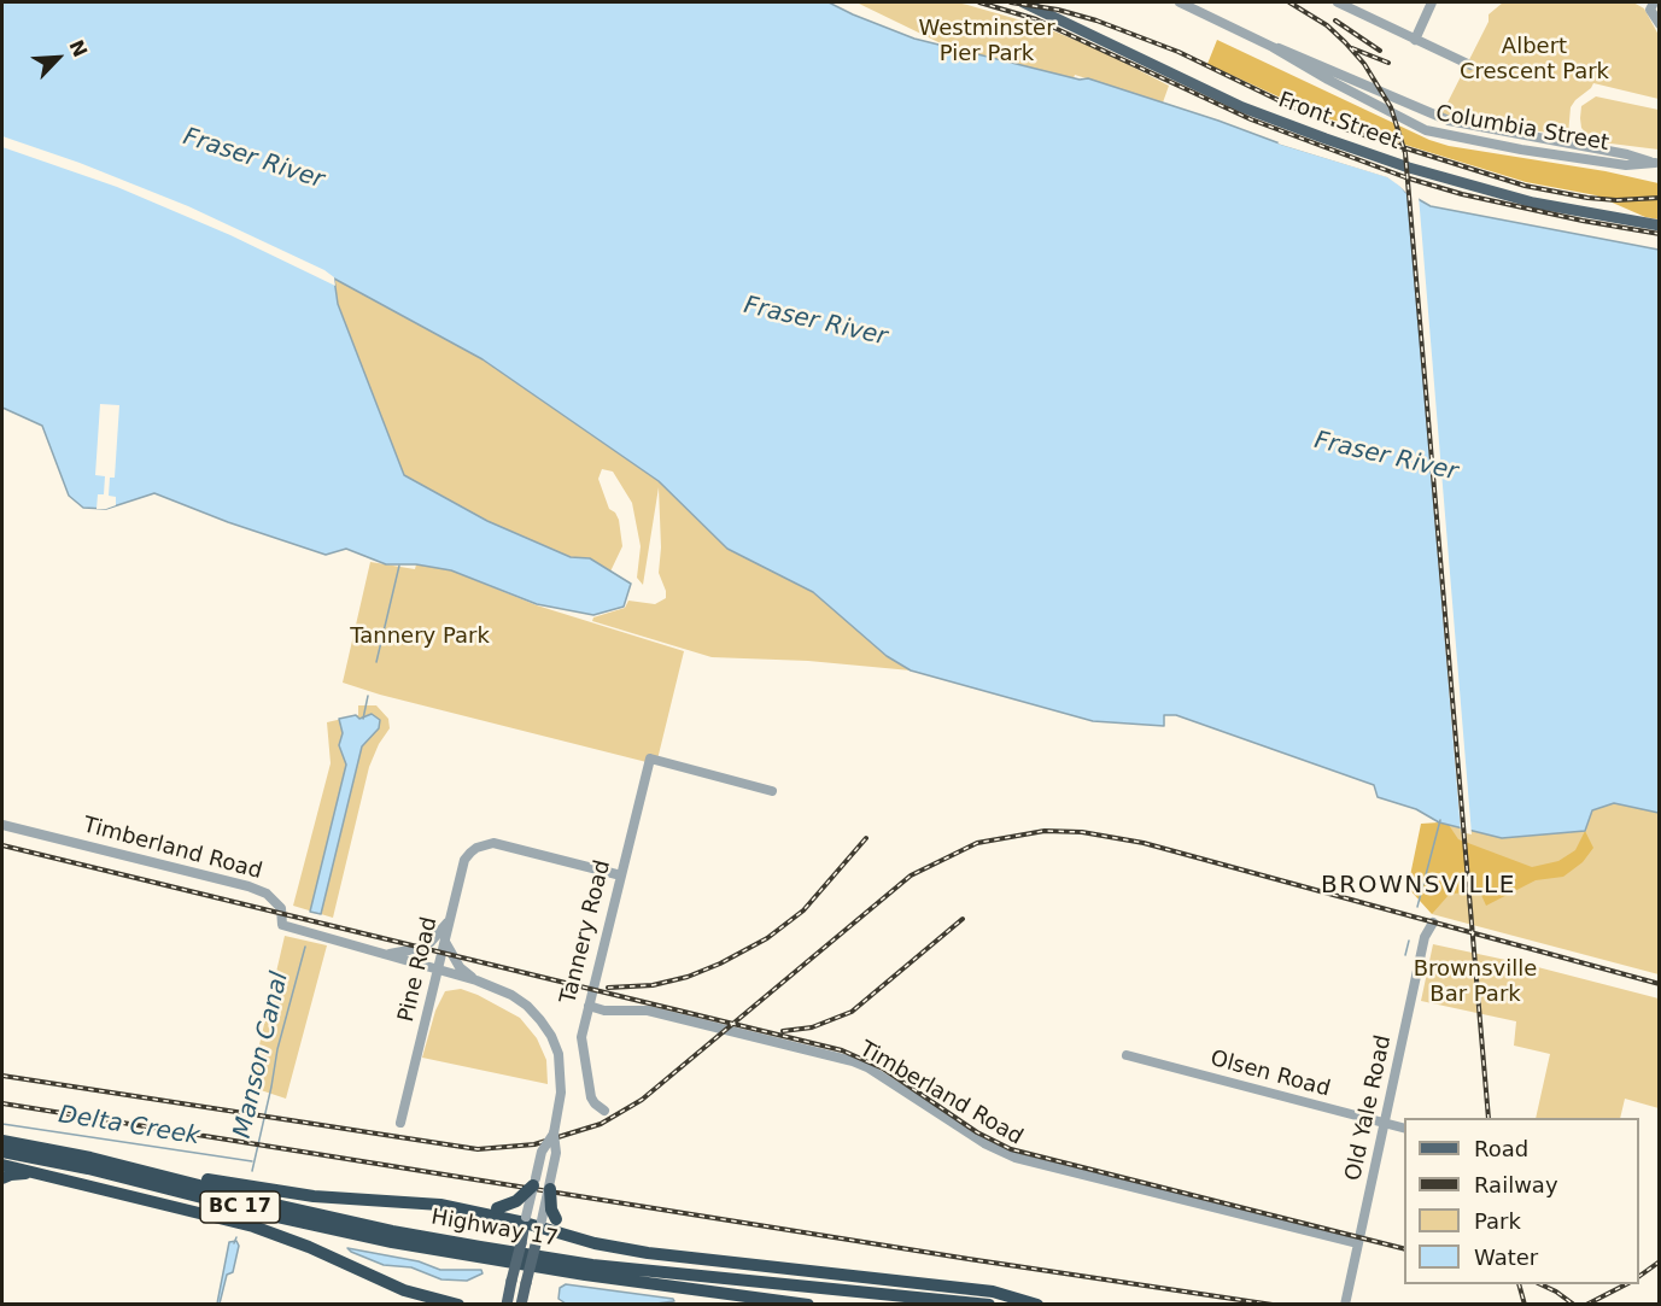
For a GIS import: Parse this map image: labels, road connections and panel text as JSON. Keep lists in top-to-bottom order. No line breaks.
{"streets":{"highway":["BC 17","Highway 17"],"main road":["Front Street","Tannery Road"],"street":["Columbia Street","Timberland Road","Pine Road","Olsen Road","Old Yale Road"]},"crossings":[["Timberland Road","Tannery Road"],["Timberland Road","Pine Road"],["Timberland Road","Old Yale Road"],["Tannery Road","Pine Road"],["Olsen Road","Old Yale Road"]],"districts":["BROWNSVILLE"],"water":["Fraser River","Manson Canal","Delta Creek"],"parks":["Westminster Pier Park","Albert Crescent Park","Tannery Park","Brownsville Bar Park"],"legend":["Road","Railway","Park","Water"],"north":"top right"}
